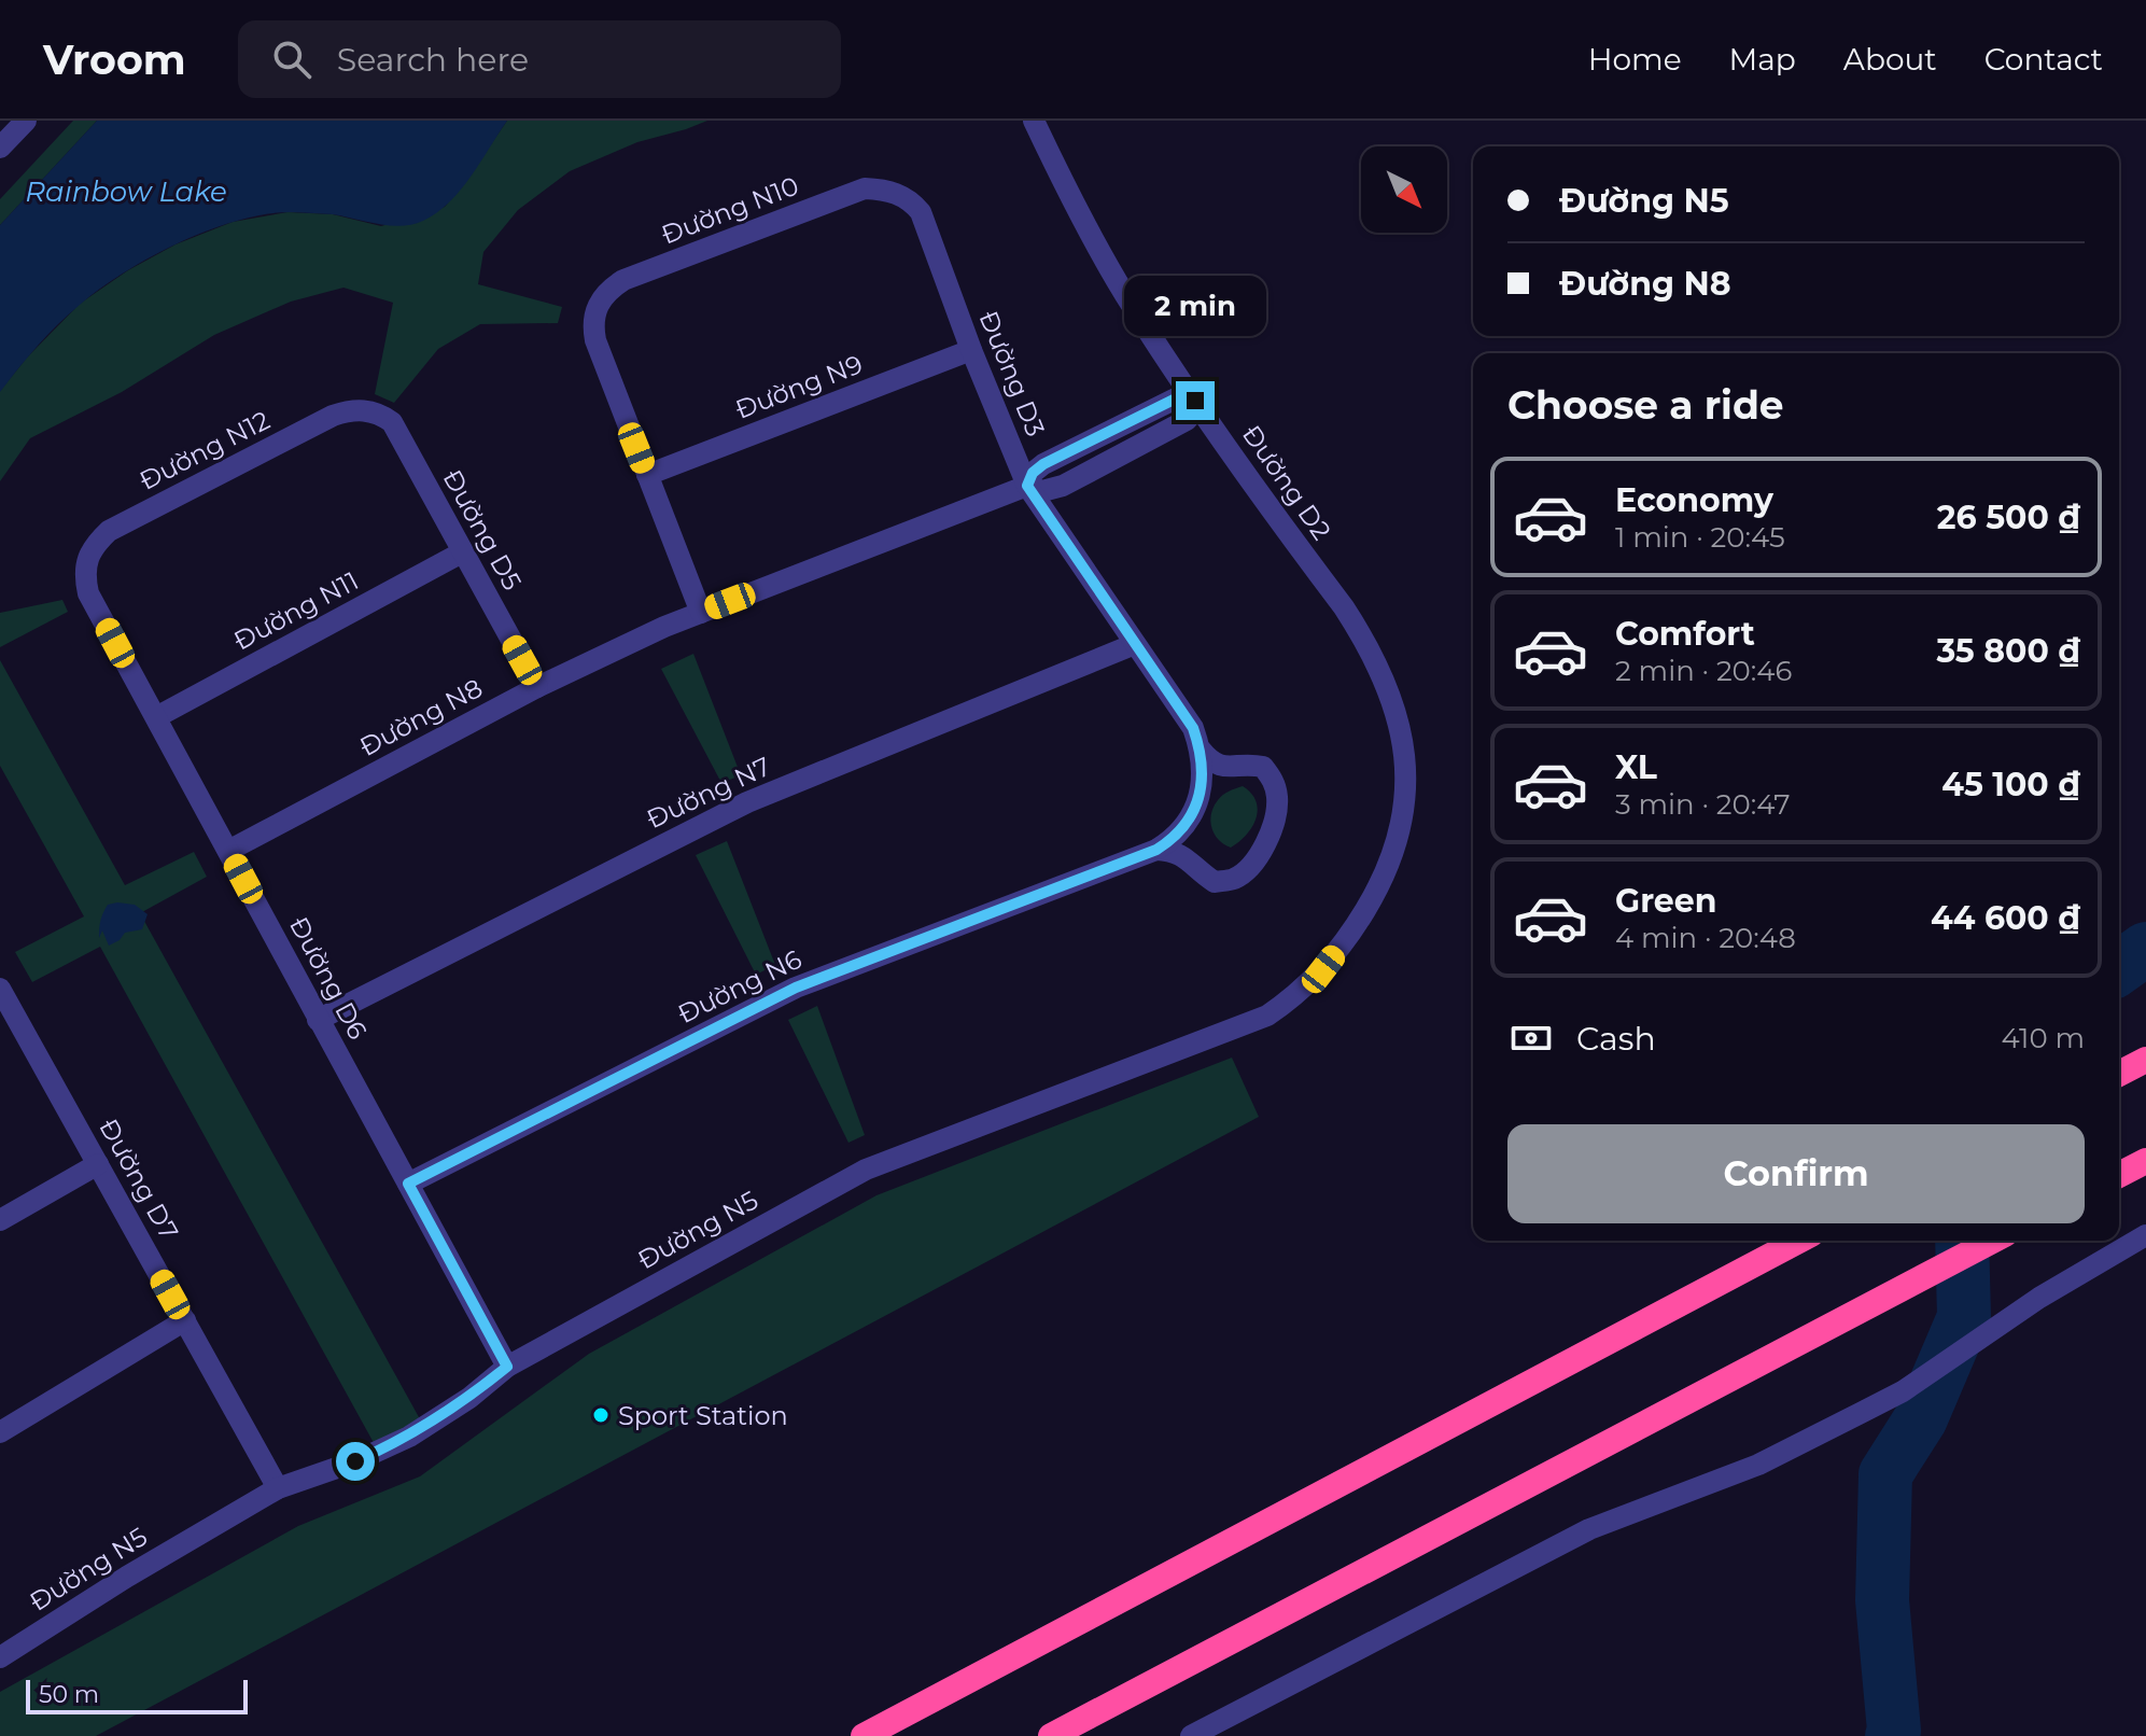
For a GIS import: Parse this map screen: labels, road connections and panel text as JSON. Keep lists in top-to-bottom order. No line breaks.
{"streets":{"street":["Đường N10","Đường D3","Đường N9","Đường N12","Đường D2","Đường D5","Đường N11","Đường N8","Đường N7","Đường D6","Đường N6","Đường D7","Đường N5"]},"crossings":[["Đường N10","Đường D3"],["Đường N10","Đường N9"],["Đường D3","Đường N9"],["Đường D3","Đường N8"],["Đường D3","Đường N7"],["Đường D3","Đường N6"],["Đường N12","Đường D5"],["Đường N12","Đường D6"],["Đường D2","Đường N8"],["Đường D2","Đường N5"],["Đường D5","Đường N11"],["Đường D5","Đường N8"],["Đường N11","Đường D6"],["Đường N8","Đường D6"],["Đường N7","Đường D6"],["Đường D6","Đường N6"],["Đường D6","Đường N5"],["Đường D7","Đường N5"]],"water":["Rainbow Lake"],"places":["Sport Station"],"scale_bar":"50 m","north":"bottom right","page":{"header":"Vroom","search":"Search here","nav":["Home","Map","About","Contact"],"banner":["Đường N5","Đường N8"],"bubble":"2 min","heading":"Choose a ride","list":[{"name":"Economy","note":"1 min · 20:45","value":"26 500 ₫"},{"name":"Comfort","note":"2 min · 20:46","value":"35 800 ₫"},{"name":"XL","note":"3 min · 20:47","value":"45 100 ₫"},{"name":"Green","note":"4 min · 20:48","value":"44 600 ₫"}],"pay":["Cash","410 m"],"buttons":"Confirm","scale":"50 m"}}
